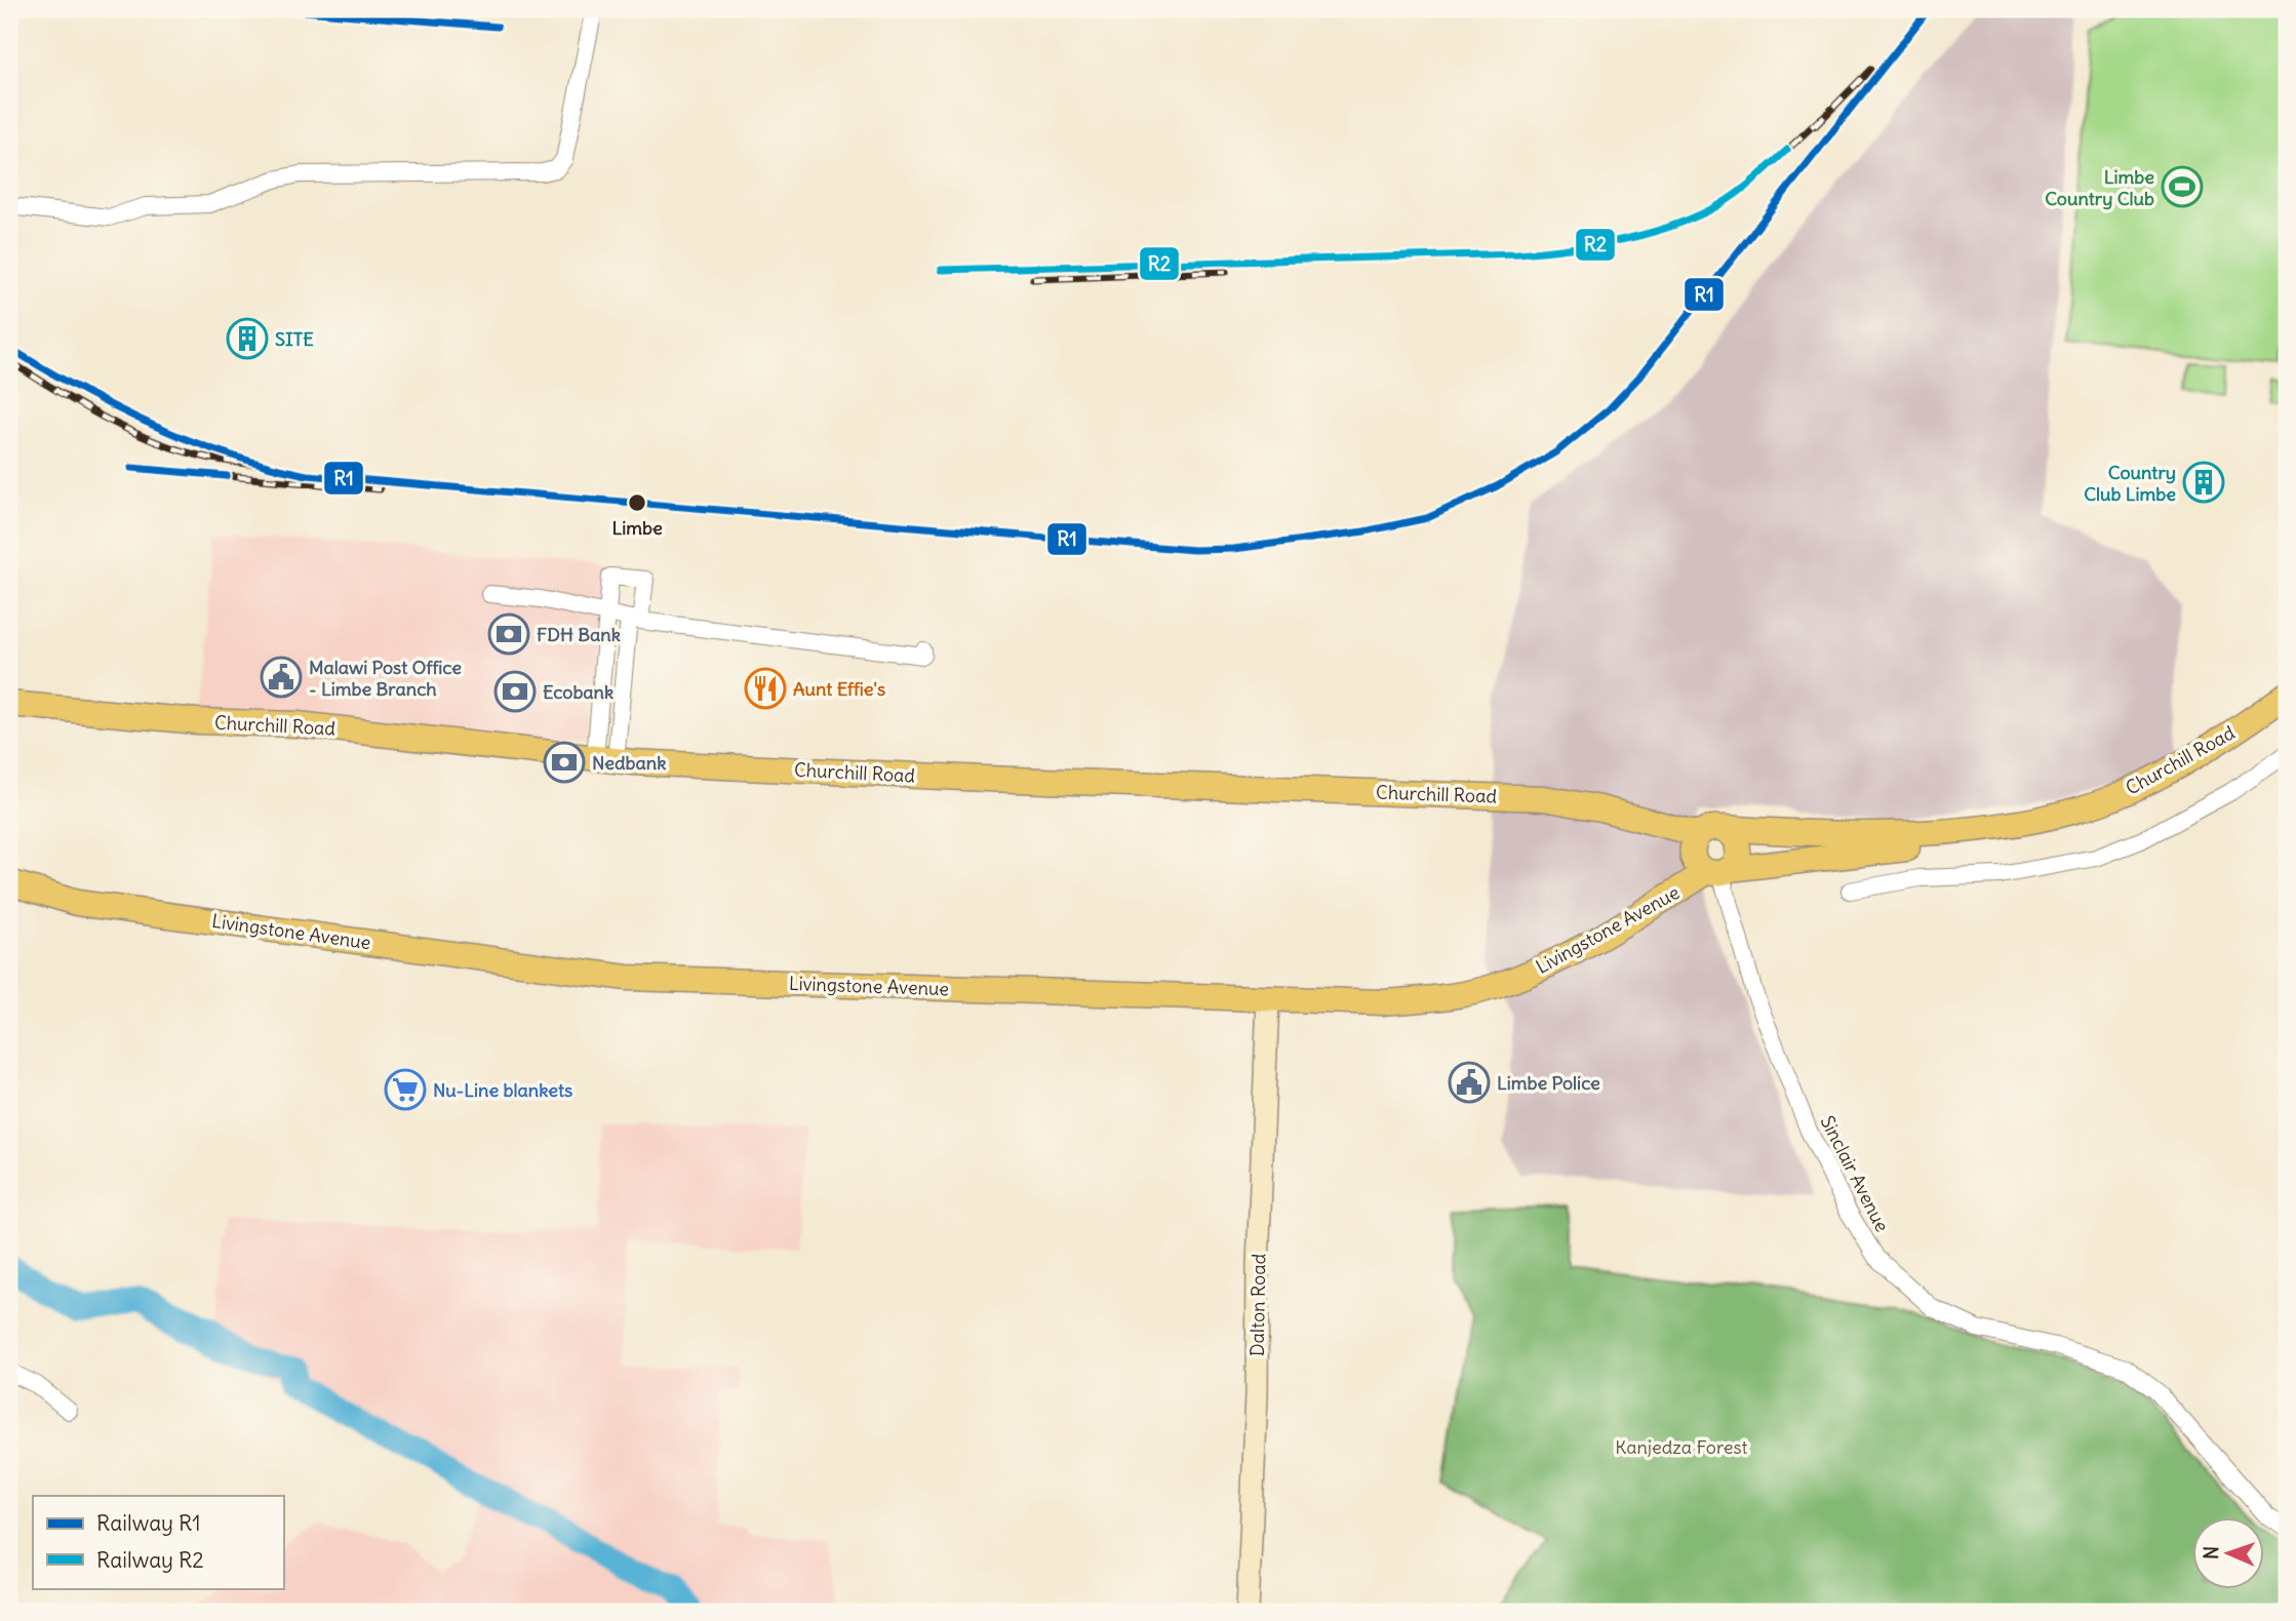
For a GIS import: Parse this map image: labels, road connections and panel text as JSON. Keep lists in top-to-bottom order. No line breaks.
{"streets":{"highway":["Churchill Road","Livingstone Avenue"],"main road":["Dalton Road"],"street":["Sinclair Avenue"]},"crossings":[["Churchill Road","Livingstone Avenue"],["Churchill Road","Sinclair Avenue"],["Livingstone Avenue","Sinclair Avenue"],["Livingstone Avenue","Dalton Road"]],"parks":["Kanjedza Forest"],"places":{"sports":["Limbe Country Club"],"building":["SITE","Country Club Limbe"],"other":["Limbe"],"bank":["FDH Bank","Ecobank","Nedbank"],"public building":["Malawi Post Office - Limbe Branch","Limbe Police"],"restaurant":["Aunt Effie's"],"supermarket":["Nu-Line blankets"]},"lines":["rail line R1","rail line R2"],"legend":["Railway R1","Railway R2"],"north":"left"}
